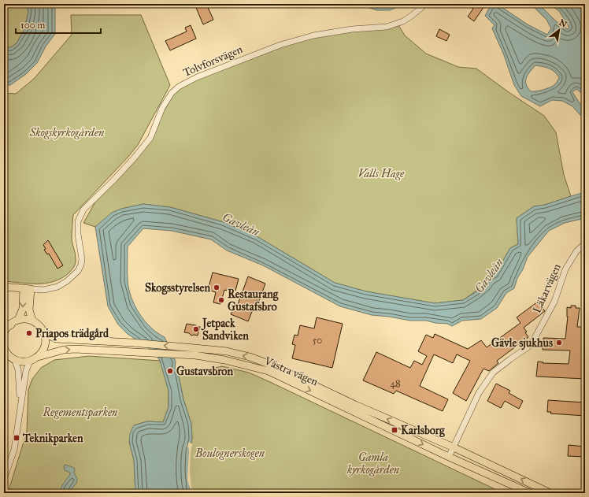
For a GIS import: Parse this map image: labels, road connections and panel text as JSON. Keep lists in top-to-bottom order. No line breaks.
{"streets":{"main road":["Västra vägen"],"street":["Tolvforsvägen","Läkarvägen"]},"crossings":[["Läkarvägen","Västra vägen"]],"water":["Gavleån"],"parks":["Skogskyrkogården","Valls Hage","Regementsparken","Boulognerskogen","Gamla kyrkogården"],"places":{"other":["Skogsstyrelsen","Restaurang Gustafsbro","Jetpack Sandviken","Priapos trädgård","Gävle sjukhus","Gustavsbron"],"transit":["Karlsborg","Teknikparken"]},"house_numbers":["50","48"],"scale_bar":"100 m","north":"top right"}
